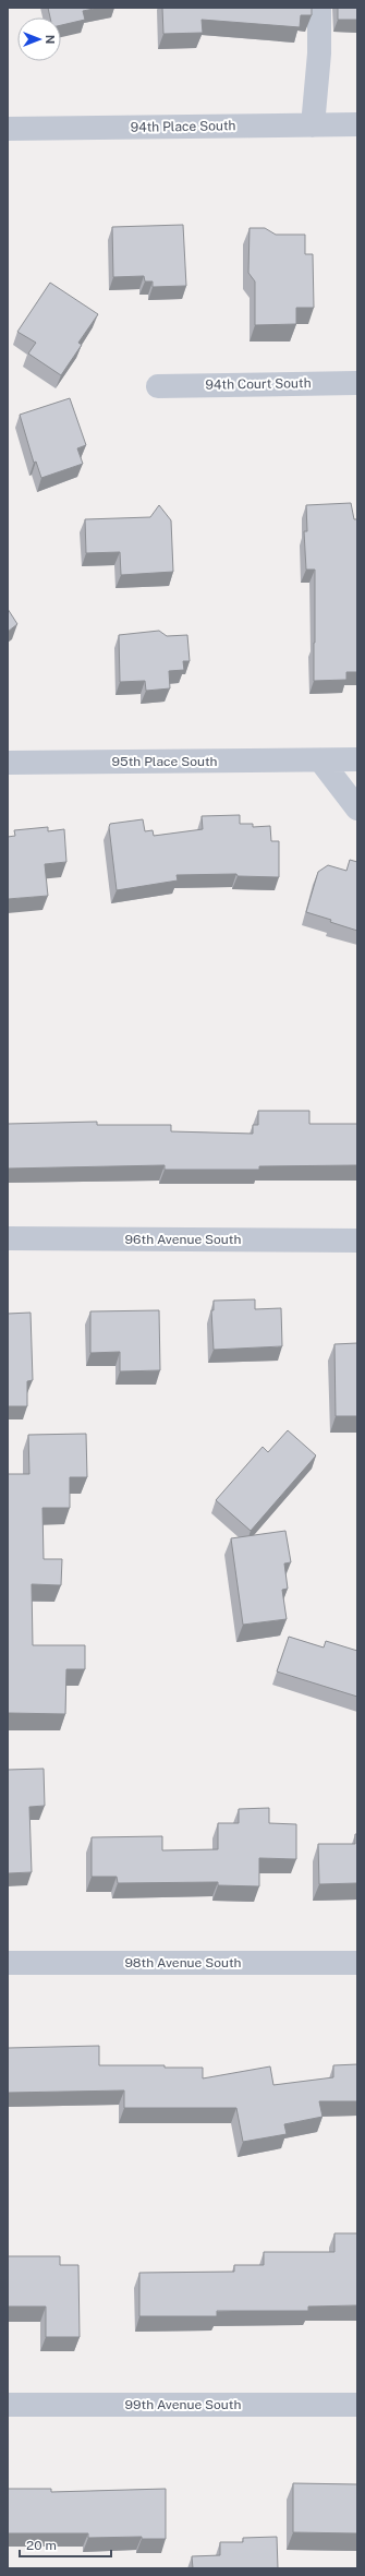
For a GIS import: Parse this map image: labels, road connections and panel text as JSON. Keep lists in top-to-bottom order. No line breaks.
{"streets":{"street":["94th Place South","94th Court South","95th Place South","96th Avenue South","98th Avenue South","99th Avenue South"]},"scale_bar":"20 m","north":"right"}
